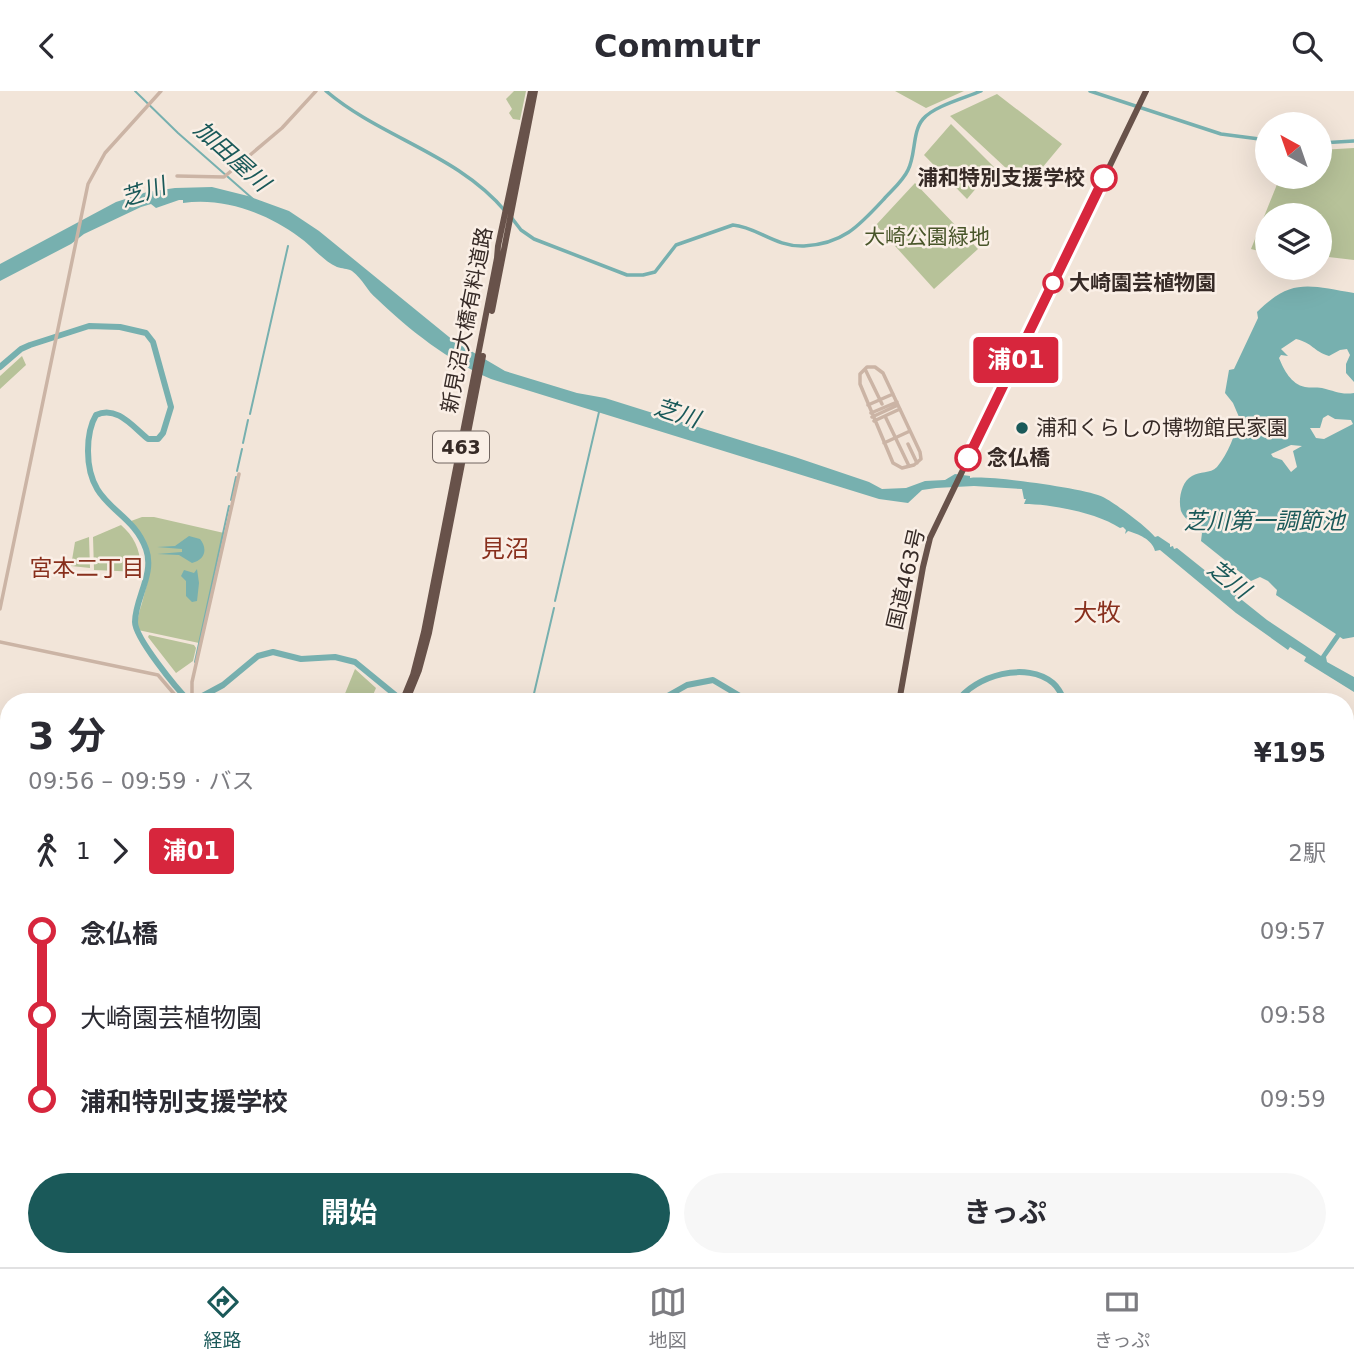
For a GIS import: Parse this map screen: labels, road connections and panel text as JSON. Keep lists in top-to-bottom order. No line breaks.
{"streets":{"highway":["新見沼大橋有料道路","463","国道463号"]},"districts":["見沼","宮本二丁目","大牧"],"water":["加田屋川","芝川","芝川第一調節池"],"parks":["大崎公園緑地"],"places":["浦和特別支援学校","大崎園芸植物園","浦和くらしの博物館民家園","念仏橋"],"lines":["bus line 浦01"],"north":"top left","page":{"header":"Commutr","on_map":"浦01","heading":["3 分","09:56 – 09:59 · バス","¥195"],"legs":["1","浦01","2駅"],"list":[{"name":"念仏橋","value":"09:57"},{"name":"大崎園芸植物園","value":"09:58"},{"name":"浦和特別支援学校","value":"09:59"}],"buttons":["開始","きっぷ"],"tabs":["経路","地図","きっぷ"]}}
